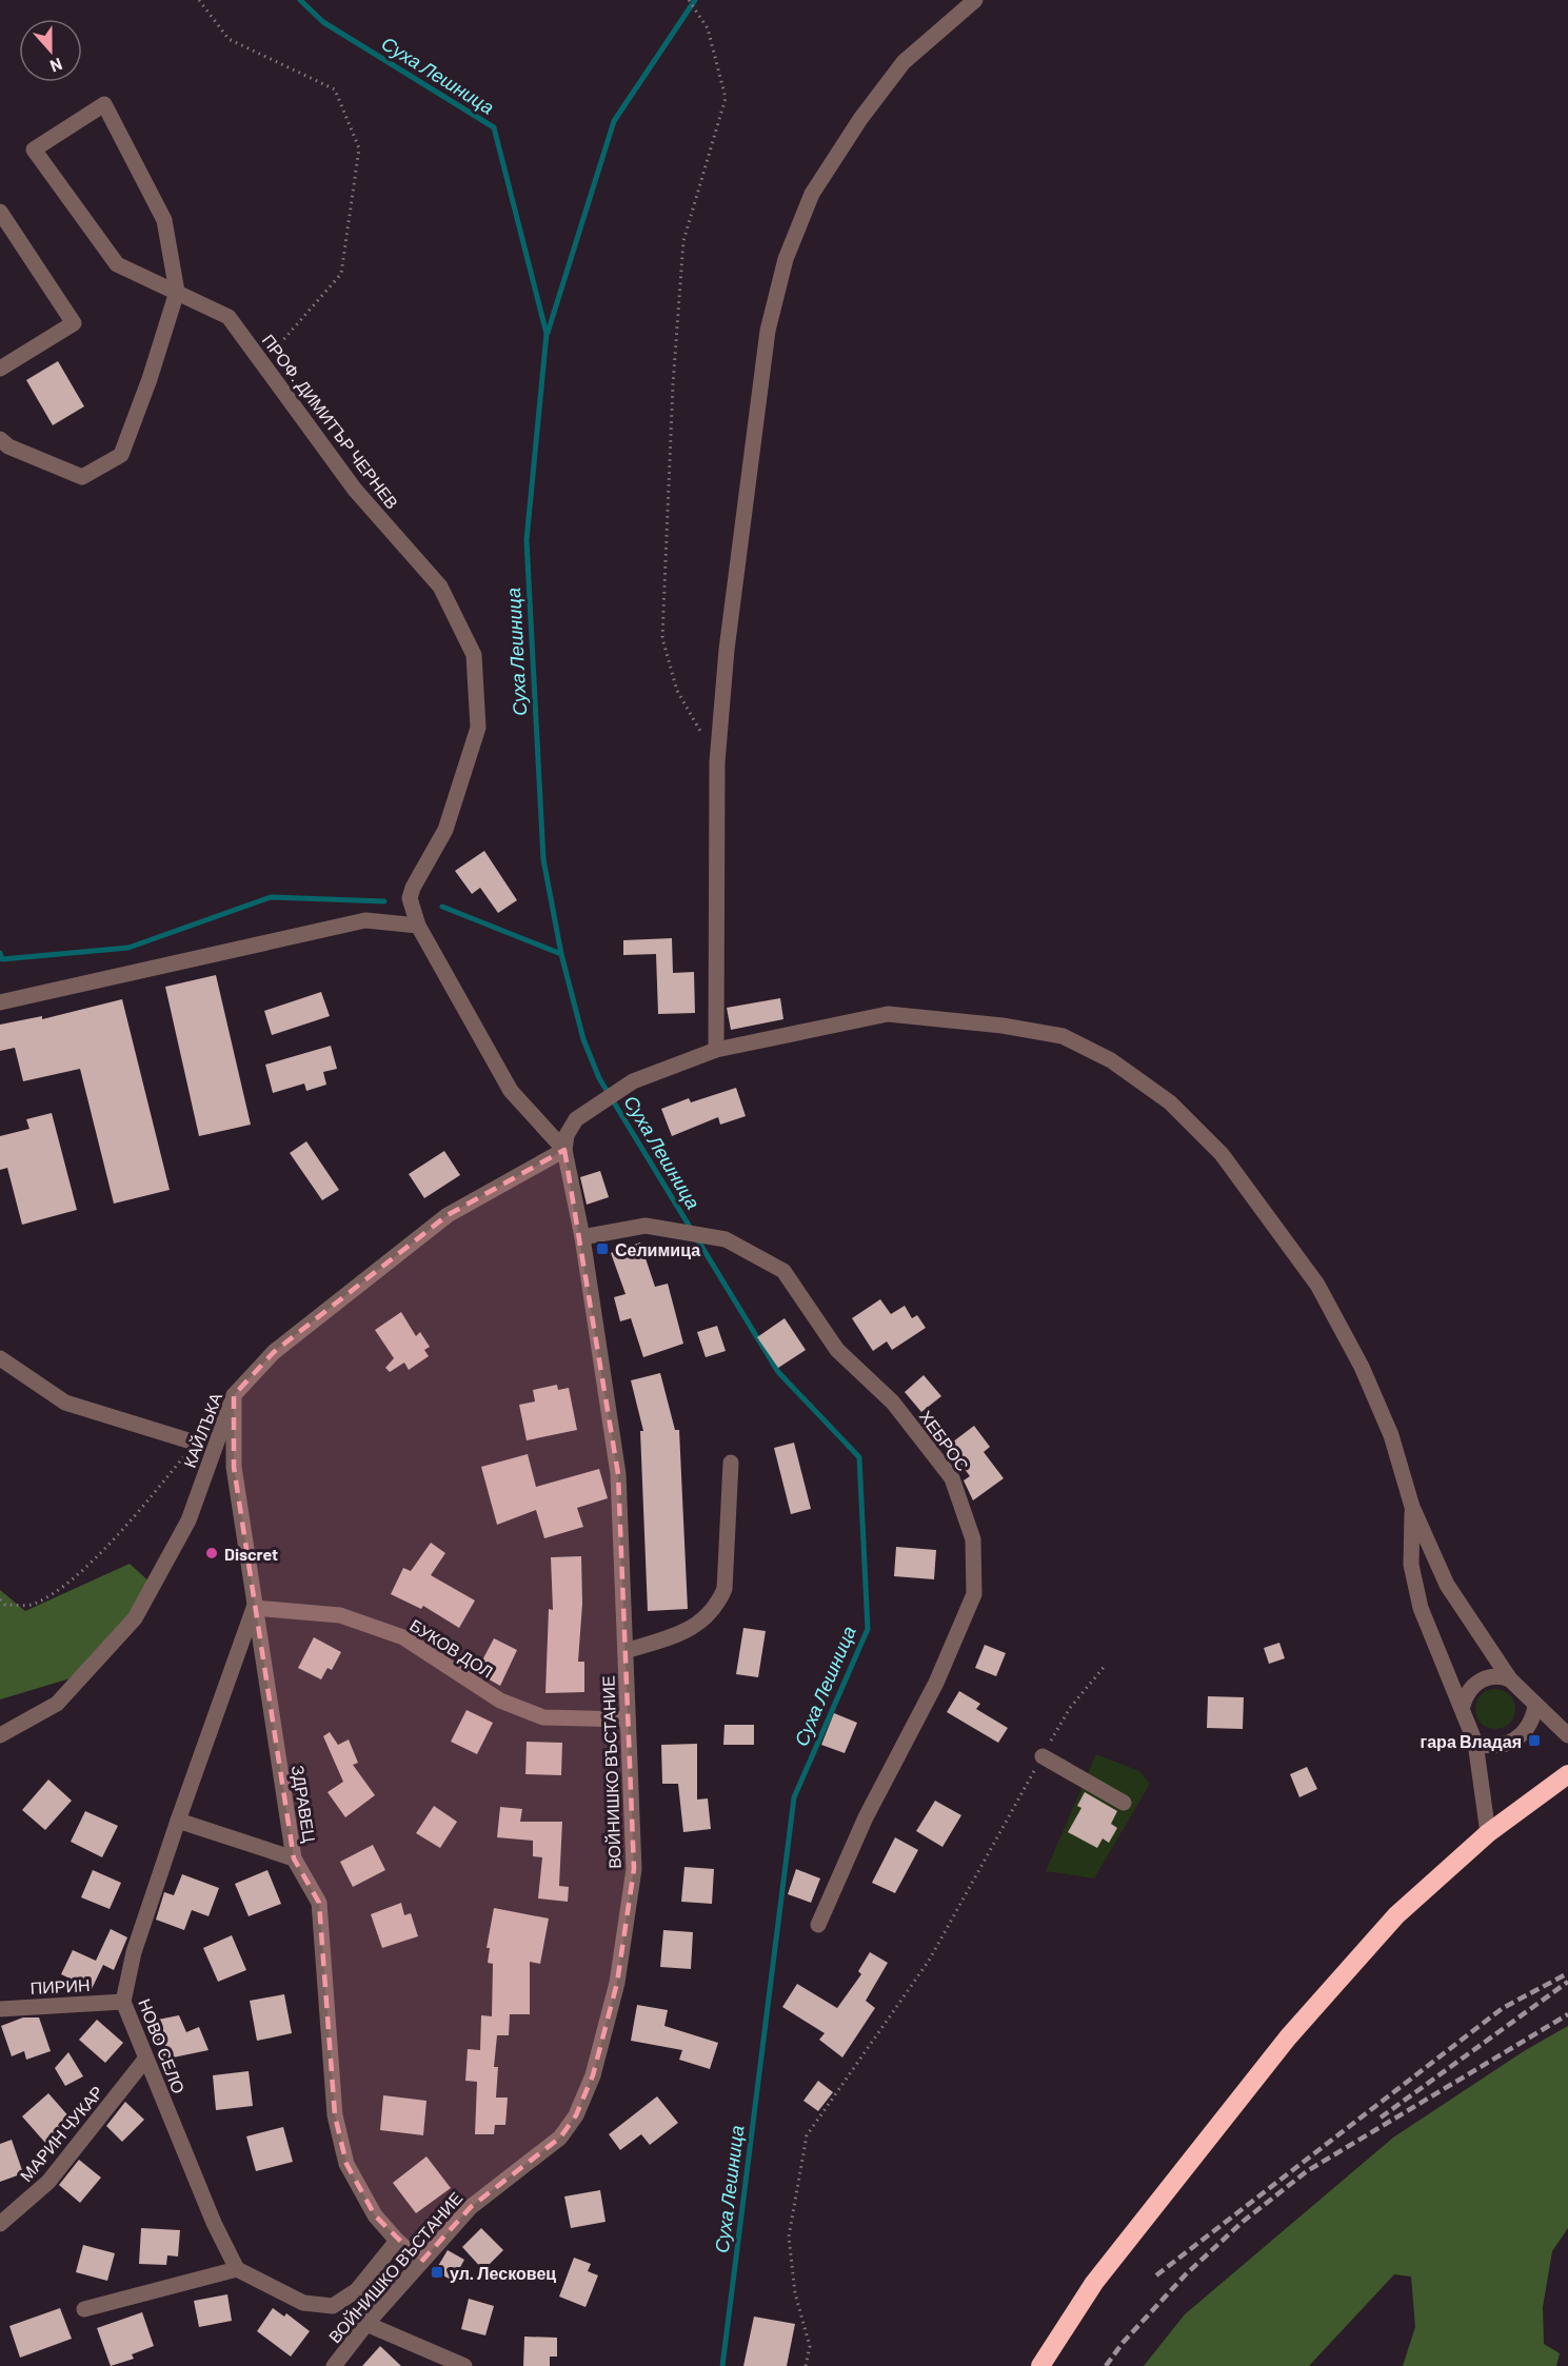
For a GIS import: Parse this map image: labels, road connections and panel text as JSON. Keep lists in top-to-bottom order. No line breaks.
{"streets":{"street":["ПРОФ. ДИМИТЪР ЧЕРНЕВ","КАЙЛЪКА","ХЕБРОС","БУКОВ ДОЛ","ВОЙНИШКО ВЪСТАНИЕ","ЗДРАВЕЦ","ПИРИН","НОВО СЕЛО","МАРИН ЧУКАР"]},"crossings":[["КАЙЛЪКА","ВОЙНИШКО ВЪСТАНИЕ"],["КАЙЛЪКА","ЗДРАВЕЦ"],["ХЕБРОС","ВОЙНИШКО ВЪСТАНИЕ"],["БУКОВ ДОЛ","ВОЙНИШКО ВЪСТАНИЕ"],["БУКОВ ДОЛ","ЗДРАВЕЦ"],["БУКОВ ДОЛ","НОВО СЕЛО"],["ВОЙНИШКО ВЪСТАНИЕ","ЗДРАВЕЦ"],["ЗДРАВЕЦ","НОВО СЕЛО"],["ПИРИН","НОВО СЕЛО"],["НОВО СЕЛО","МАРИН ЧУКАР"]],"water":["Суха Лешница"],"places":{"transit":["Селимица","гара Владая","ул. Лесковец"],"other":["Discret"]},"north":"bottom"}
